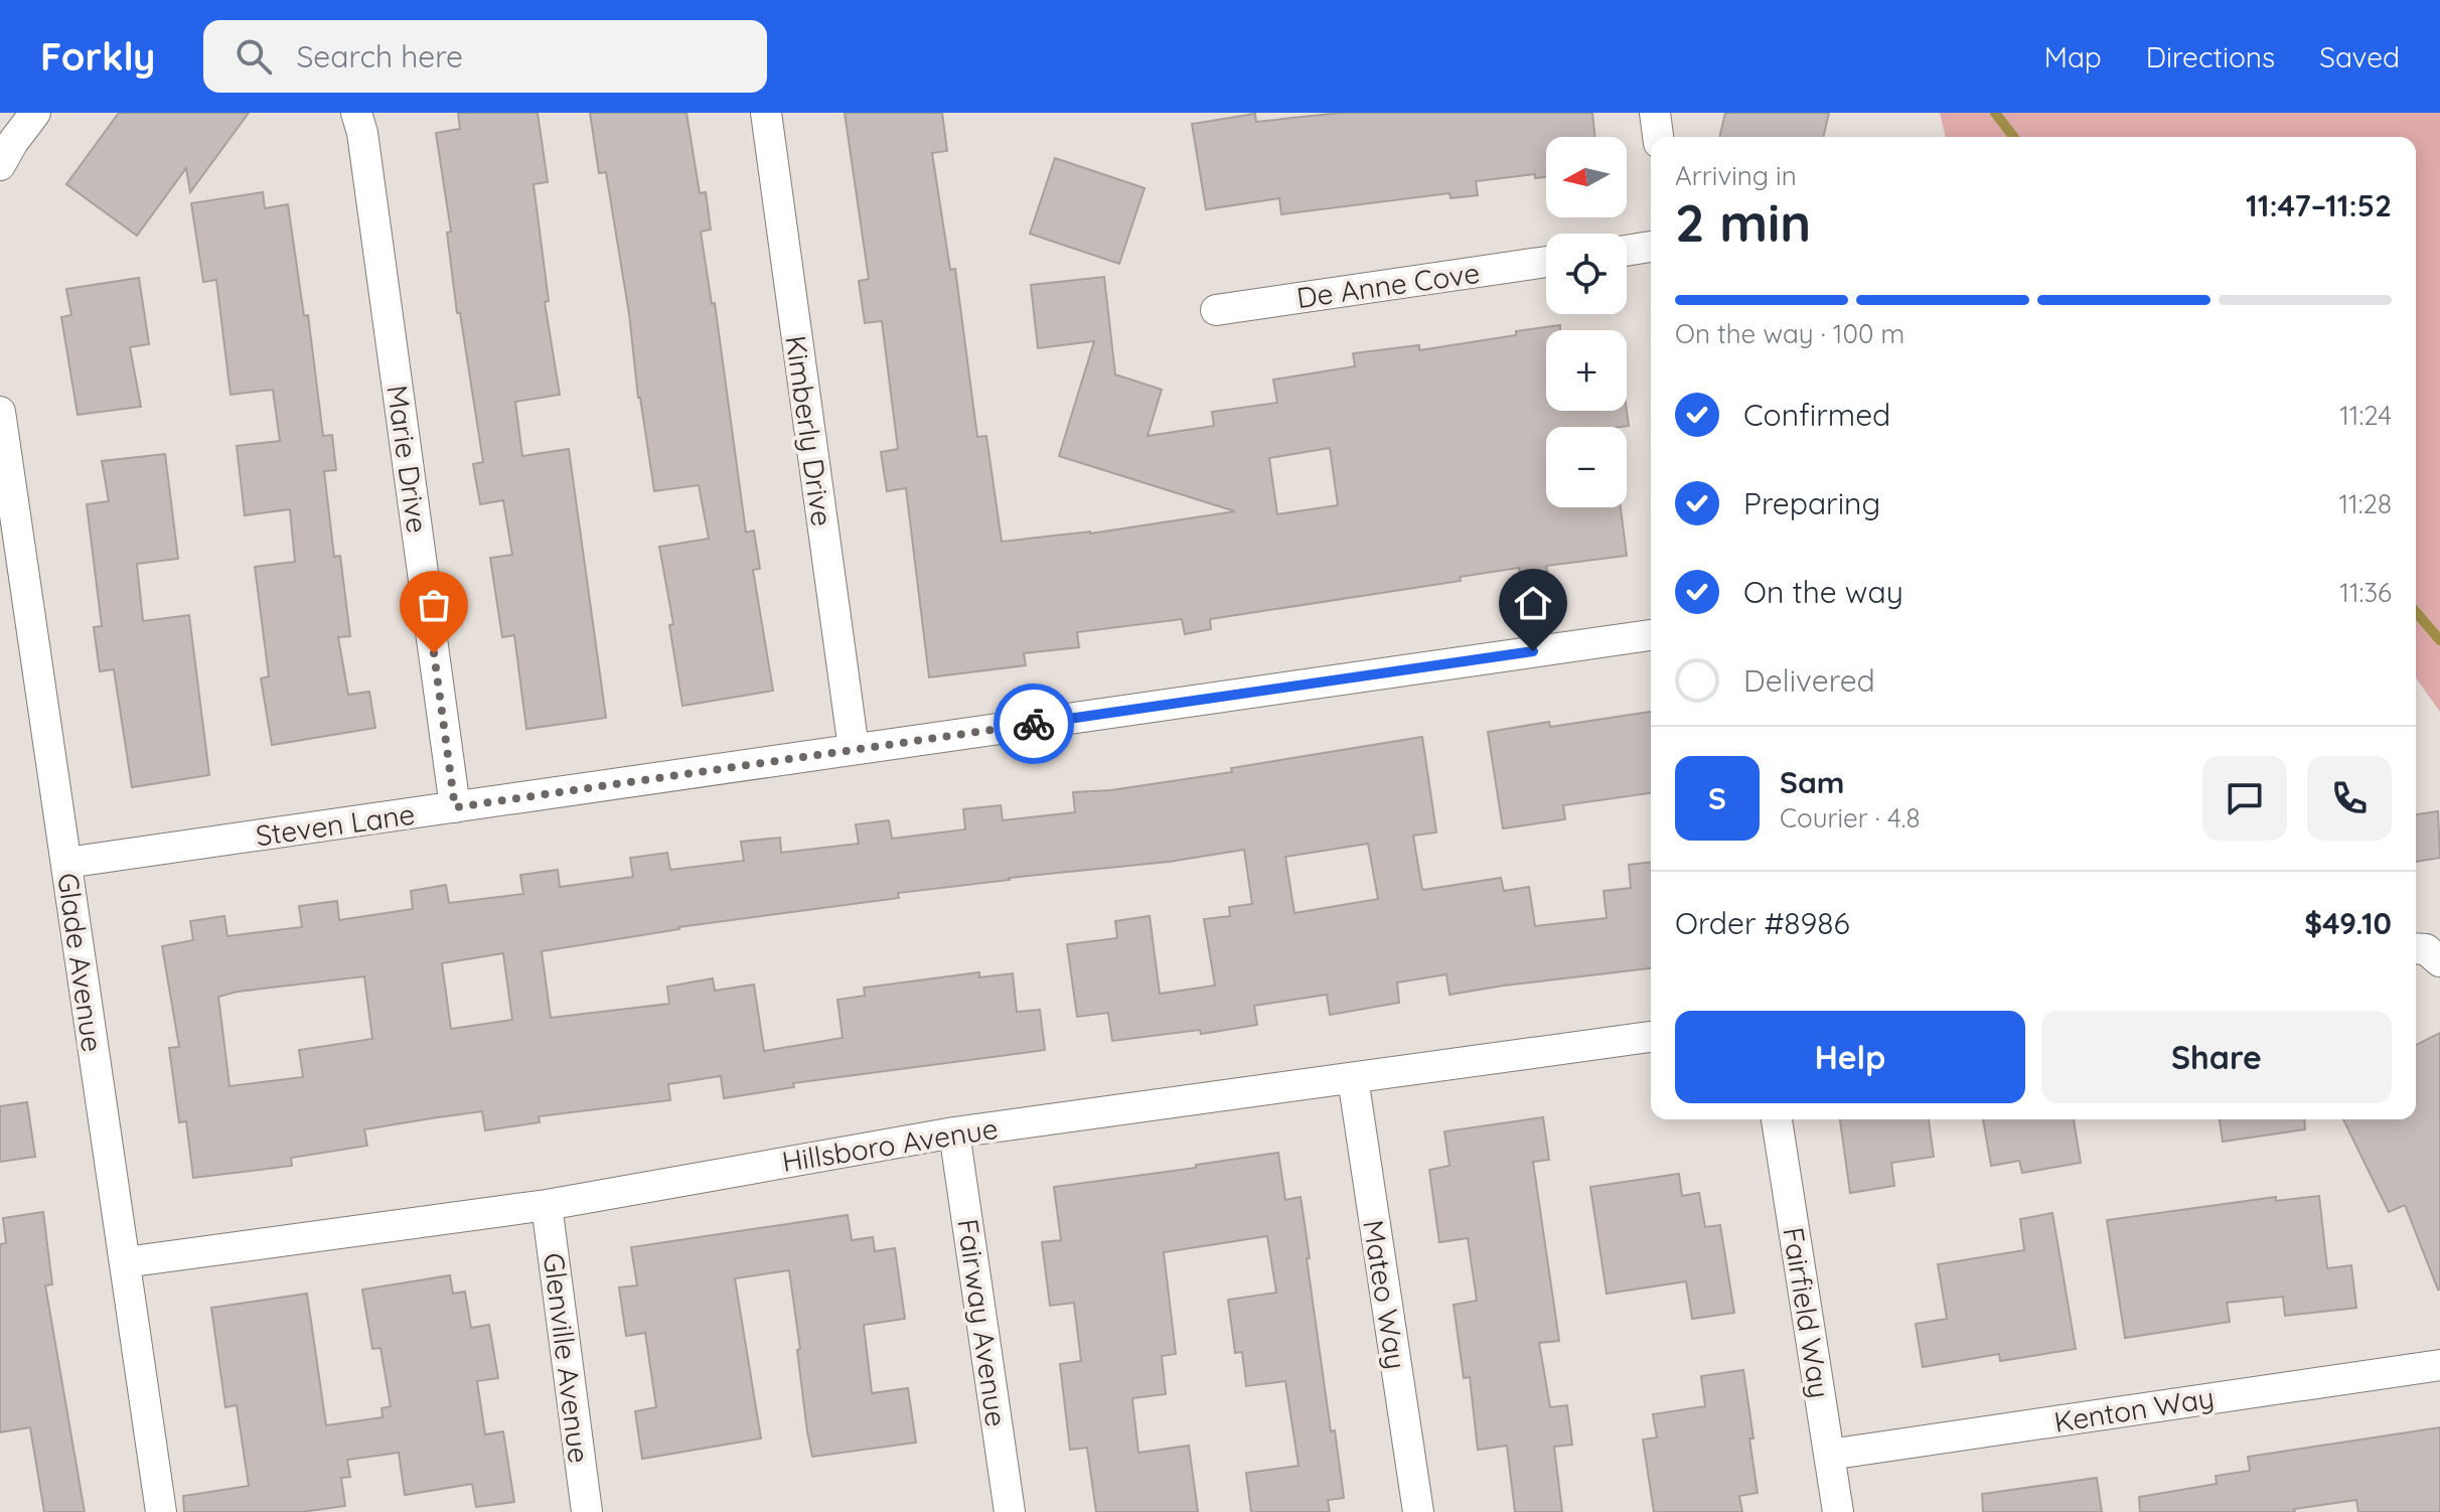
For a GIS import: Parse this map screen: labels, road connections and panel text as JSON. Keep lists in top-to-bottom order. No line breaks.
{"streets":{"street":["De Anne Cove","Kimberly Drive","Marie Drive","Steven Lane","Glade Avenue","Hillsboro Avenue","Mateo Way","Fairfield Way","Fairway Avenue","Glenville Avenue","Kenton Way"]},"crossings":[["Kimberly Drive","Steven Lane"],["Marie Drive","Steven Lane"],["Steven Lane","Glade Avenue"],["Glade Avenue","Hillsboro Avenue"],["Hillsboro Avenue","Mateo Way"],["Hillsboro Avenue","Fairway Avenue"],["Hillsboro Avenue","Glenville Avenue"],["Fairfield Way","Kenton Way"]],"north":"left","page":{"header":"Forkly","search":"Search here","nav":["Map","Directions","Saved"],"map_buttons":["+","−"],"heading":["2 min","Arriving in","11:47–11:52"],"panel":["Sam","Courier · 4.8","Order #8986","$49.10"],"bar":"On the way · 100 m","list":[["Confirmed","11:24"],["Preparing","11:28"],["On the way","11:36"],"Delivered"],"round":"S","buttons":["Help","Share"]}}
